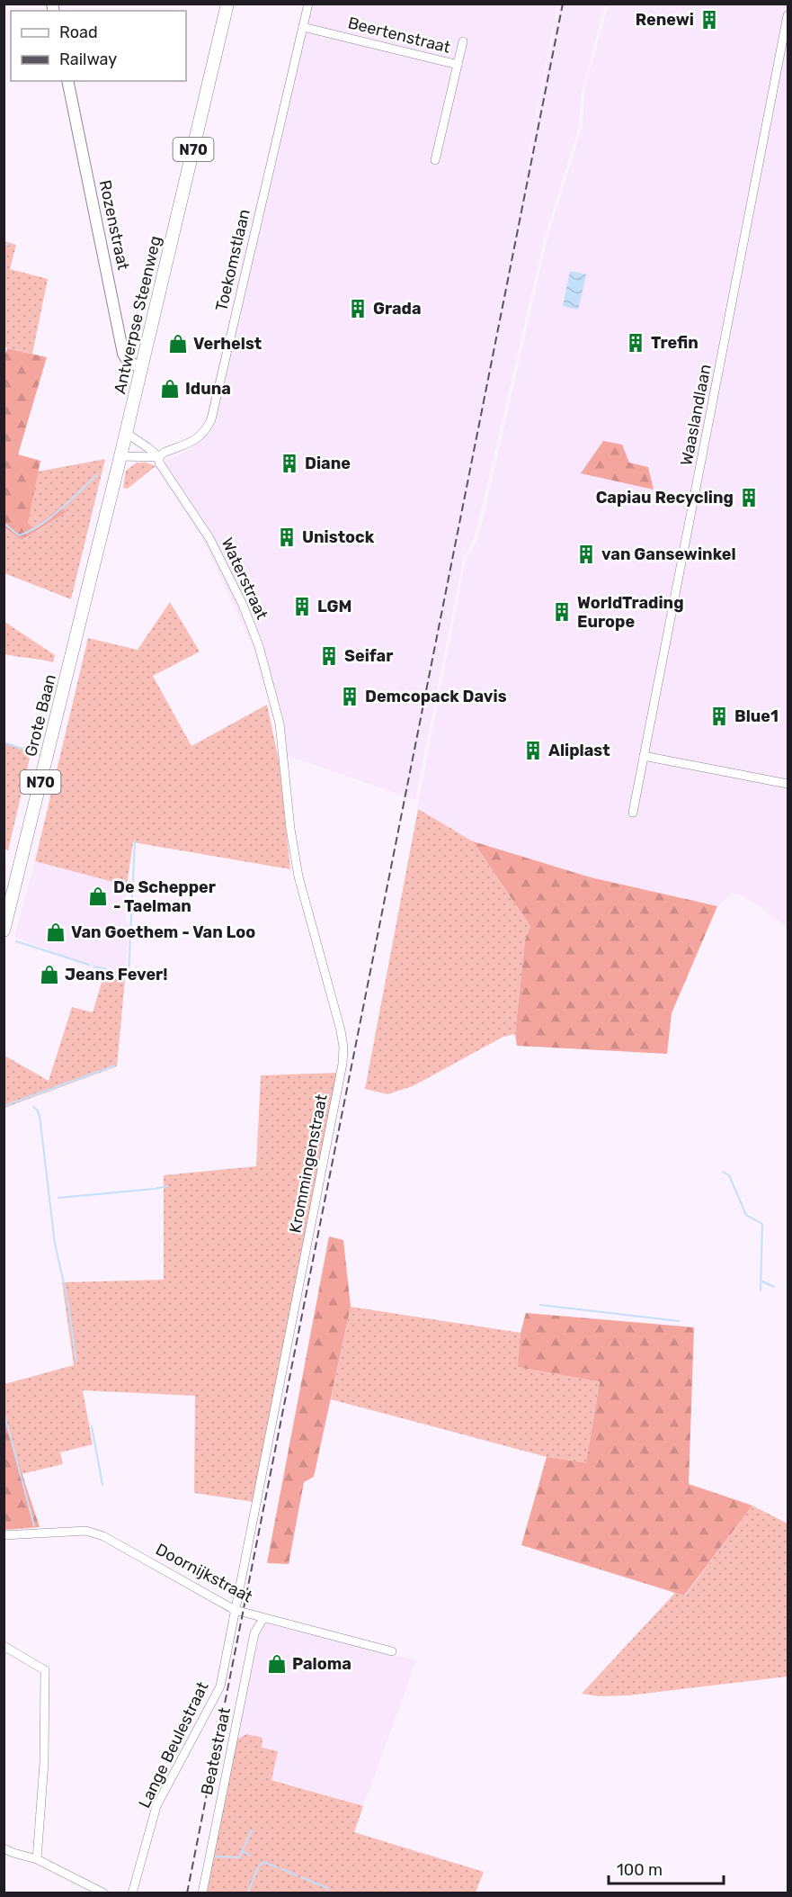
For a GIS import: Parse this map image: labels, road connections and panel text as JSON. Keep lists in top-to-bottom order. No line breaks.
{"streets":{"main road":["N70","Antwerpse Steenweg","Grote Baan"],"street":["Beertenstraat","Rozenstraat","Toekomstlaan","Waaslandlaan","Waterstraat","Krommingenstraat","Doornijkstraat","Lange Beulestraat","Beatestraat"]},"crossings":[["Beertenstraat","Toekomstlaan"],["Rozenstraat","Antwerpse Steenweg"],["Toekomstlaan","Antwerpse Steenweg"],["Toekomstlaan","Waterstraat"],["Antwerpse Steenweg","Grote Baan"],["Waterstraat","Krommingenstraat"],["Krommingenstraat","Doornijkstraat"],["Krommingenstraat","Lange Beulestraat"],["Doornijkstraat","Lange Beulestraat"],["Doornijkstraat","Beatestraat"]],"places":{"building":["Renewi","Grada","Trefin","Diane","Capiau Recycling","Unistock","van Gansewinkel","LGM","WorldTrading Europe","Seifar","Demcopack Davis","Blue1","Aliplast"],"shop":["Verhelst","Iduna","De Schepper - Taelman","Van Goethem - Van Loo","Jeans Fever!","Paloma"]},"legend":["Road","Railway"],"scale_bar":"100 m"}
